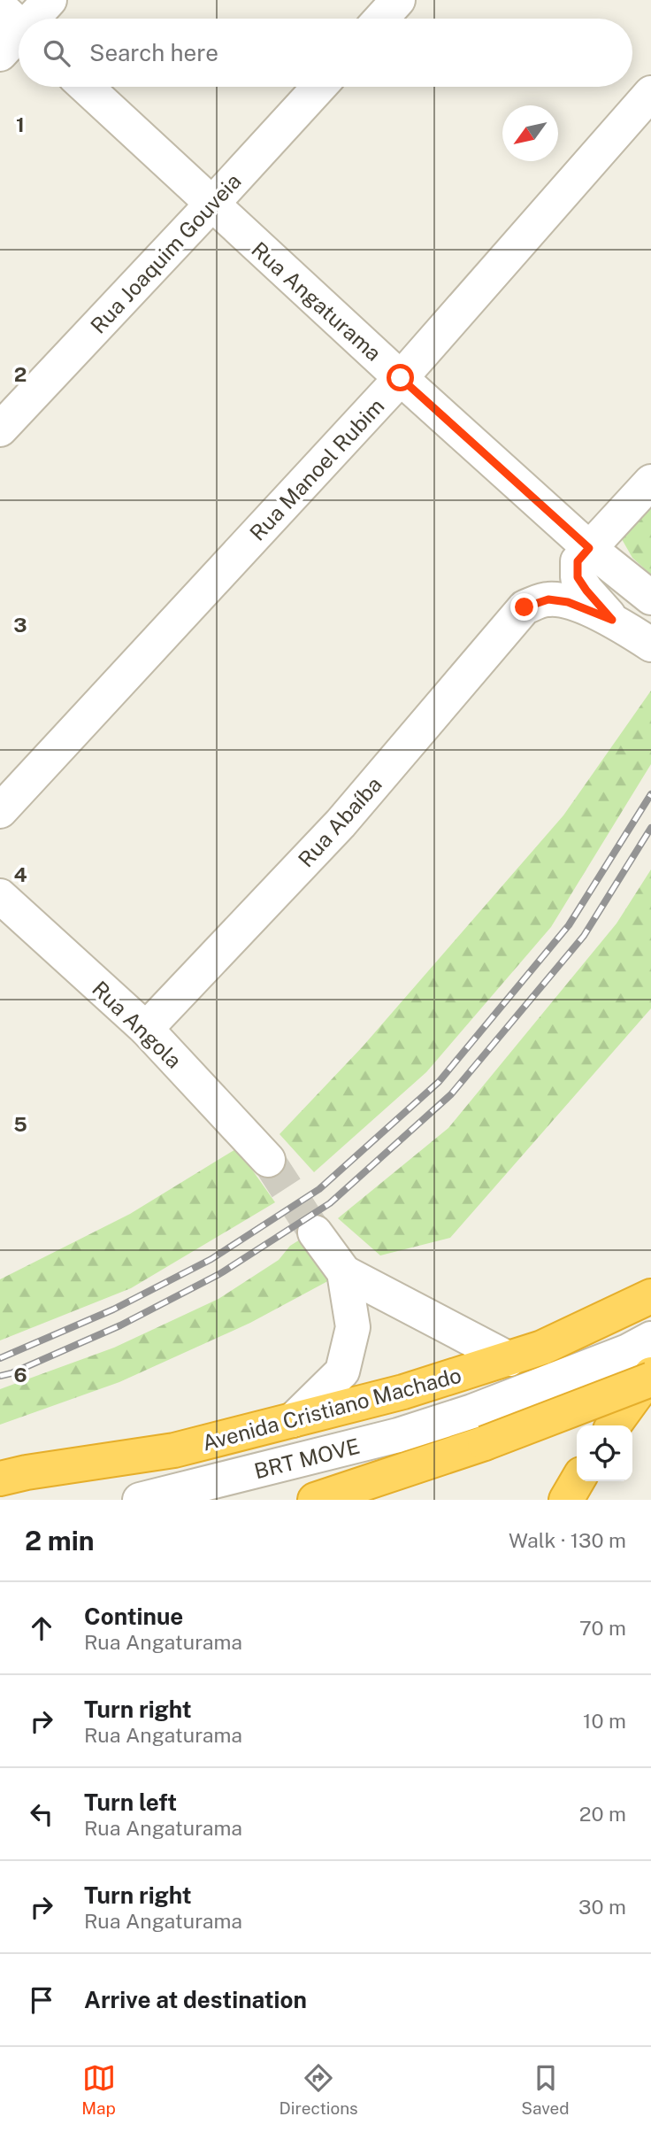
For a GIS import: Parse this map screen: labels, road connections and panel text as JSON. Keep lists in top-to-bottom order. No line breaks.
{"streets":{"highway":["Avenida Cristiano Machado"],"street":["Rua Joaquim Gouveia","Rua Angaturama","Rua Manoel Rubim","Rua Abaíba","Rua Angola","BRT MOVE"]},"crossings":[["Rua Joaquim Gouveia","Rua Angaturama"],["Rua Angaturama","Rua Manoel Rubim"],["Rua Abaíba","Rua Angola"]],"north":"bottom left","page":{"search":"Search here","heading":["2 min","Walk · 130 m"],"list":[["Continue","Rua Angaturama","70 m"],["Turn right","Rua Angaturama","10 m"],["Turn left","Rua Angaturama","20 m"],["Turn right","Rua Angaturama","30 m"],"Arrive at destination"],"nav":["Map","Directions","Saved"]},"grid":{"rows":["1","2","3","4","5","6"]}}
